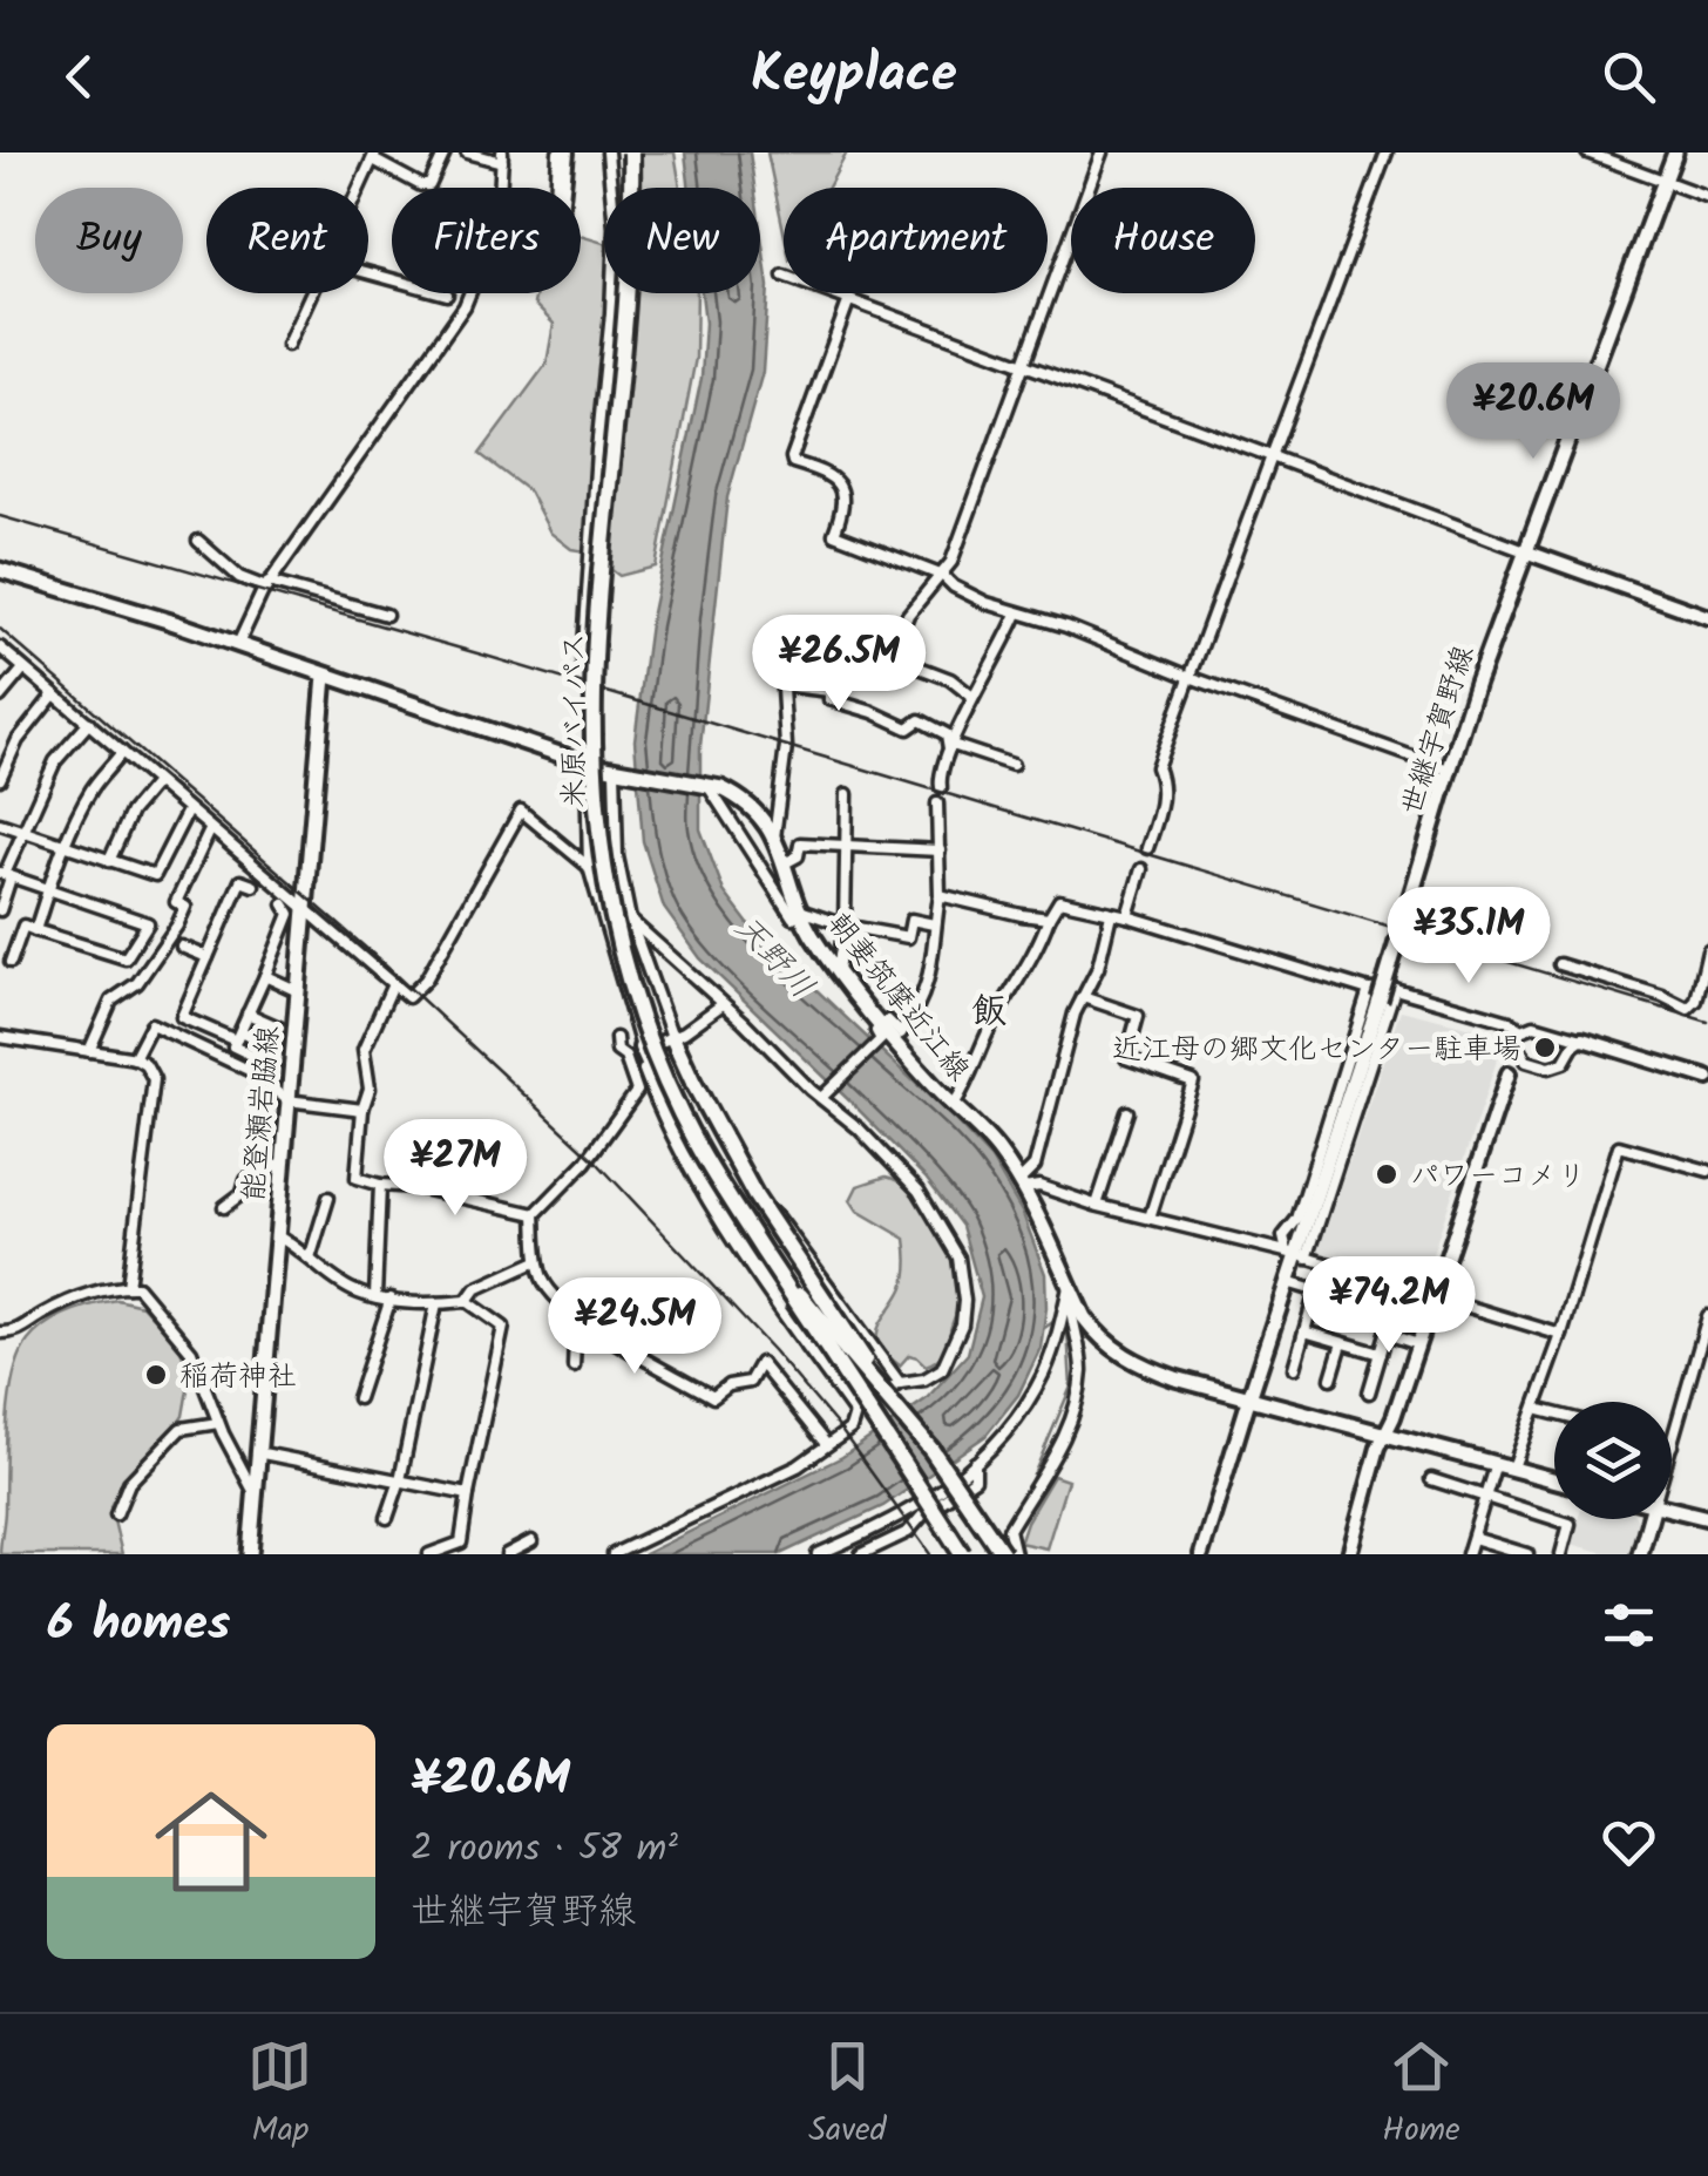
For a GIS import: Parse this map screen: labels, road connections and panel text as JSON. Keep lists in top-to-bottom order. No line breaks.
{"streets":{"highway":["米原バイパス"],"main road":["世継宇賀野線","朝妻筑摩近江線","能登瀬岩脇線"]},"crossings":[["世継宇賀野線","朝妻筑摩近江線"],["朝妻筑摩近江線","能登瀬岩脇線"]],"districts":["飯"],"water":["天野川"],"places":["近江母の郷文化センター駐車場","パワーコメリ","稲荷神社"],"page":{"header":"Keyplace","chip":["Buy","Rent","Filters","New","Apartment","House"],"price":["¥20.6M","¥26.5M","¥35.1M","¥27M","¥74.2M","¥24.5M"],"heading":"6 homes","list":[{"name":"¥20.6M","note":"2 rooms · 58 m² · 世継宇賀野線"}],"tabs":["Map","Saved","Home"]}}
